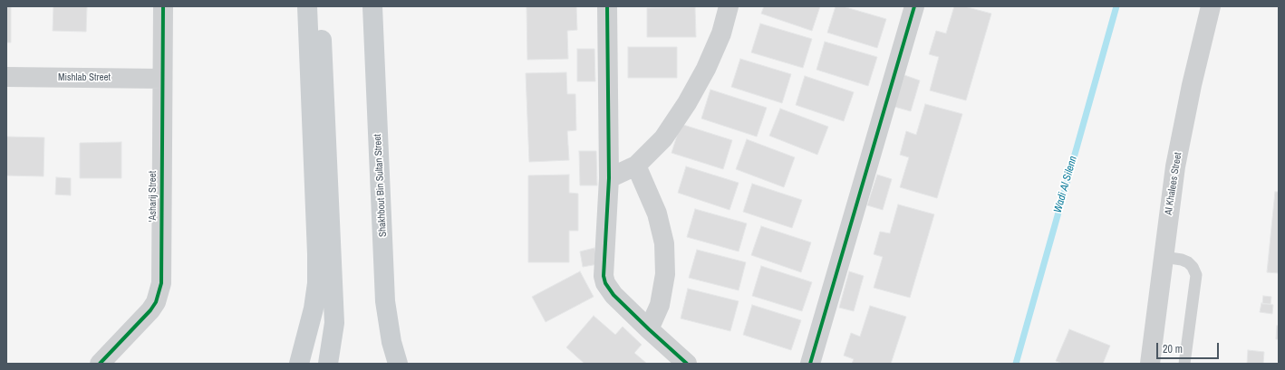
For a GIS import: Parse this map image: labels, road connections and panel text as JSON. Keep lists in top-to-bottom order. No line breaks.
{"streets":{"main road":["Shakhbout Bin Sultan Street"],"street":["Mishlab Street","Al Khalees Street","'Asharij Street"]},"crossings":[["Mishlab Street","'Asharij Street"]],"water":["Wadi Al Silenn"],"scale_bar":"20 m"}
